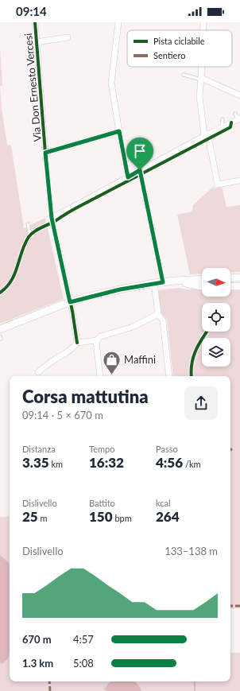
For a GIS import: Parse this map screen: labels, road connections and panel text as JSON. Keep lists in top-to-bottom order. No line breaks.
{"streets":{"street":["Via Don Ernesto Vercesi"]},"places":{"shop":["Maffini"]},"legend":["Pista ciclabile","Sentiero"],"north":"right","page":{"status":"09:14","heading":["Corsa mattutina","09:14 · 5 × 670 m"],"stats":[["Distanza","3.35 km"],["Tempo","16:32"],["Passo","4:56 /km"],["Dislivello","25 m"],["Battito","150 bpm"],["kcal","264"]],"chart":["Dislivello","133–138 m"],"list":[{"name":"670 m","note":"4:57"},{"name":"1.3 km","note":"5:08"}]}}
